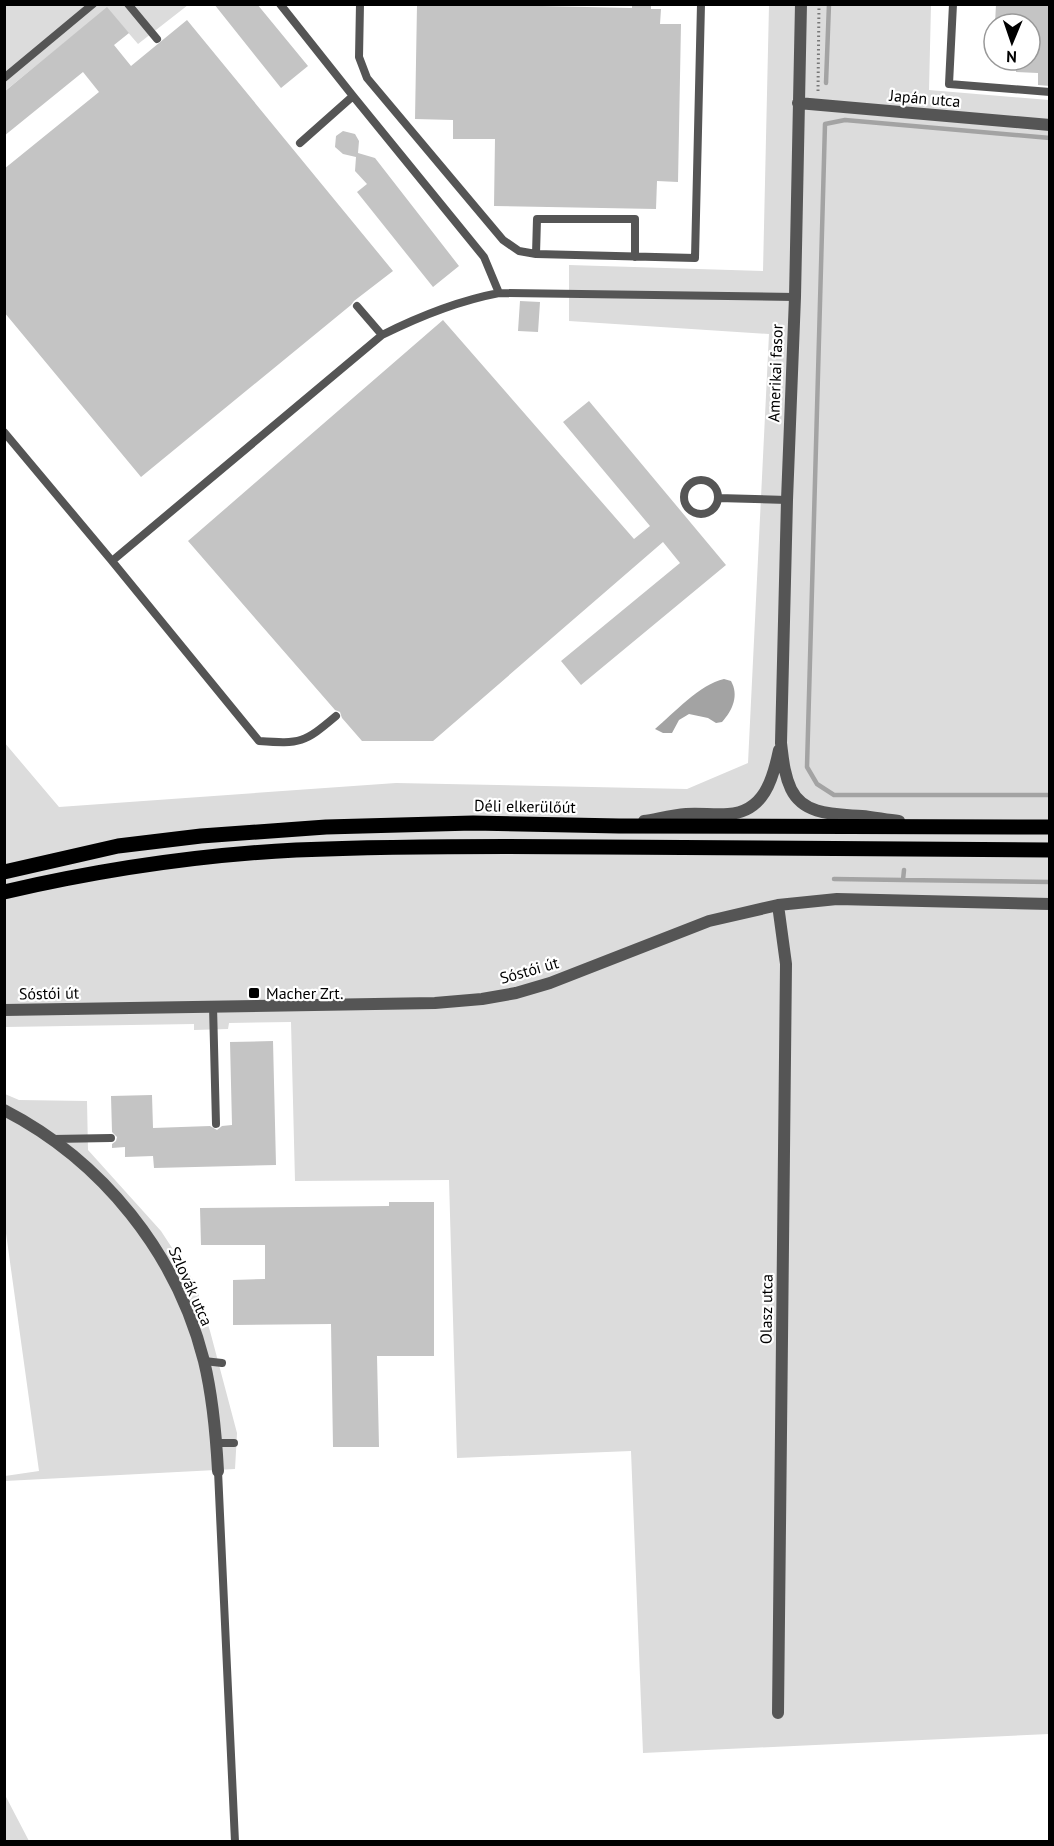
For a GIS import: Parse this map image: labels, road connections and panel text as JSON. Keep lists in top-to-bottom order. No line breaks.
{"streets":{"main road":["Déli elkerülőút"],"street":["Japán utca","Amerikai fasor","Sóstói út","Szlovák utca","Olasz utca"]},"crossings":[["Japán utca","Amerikai fasor"],["Sóstói út","Olasz utca"]],"places":{"transit":["Macher Zrt."]},"north":"bottom"}
